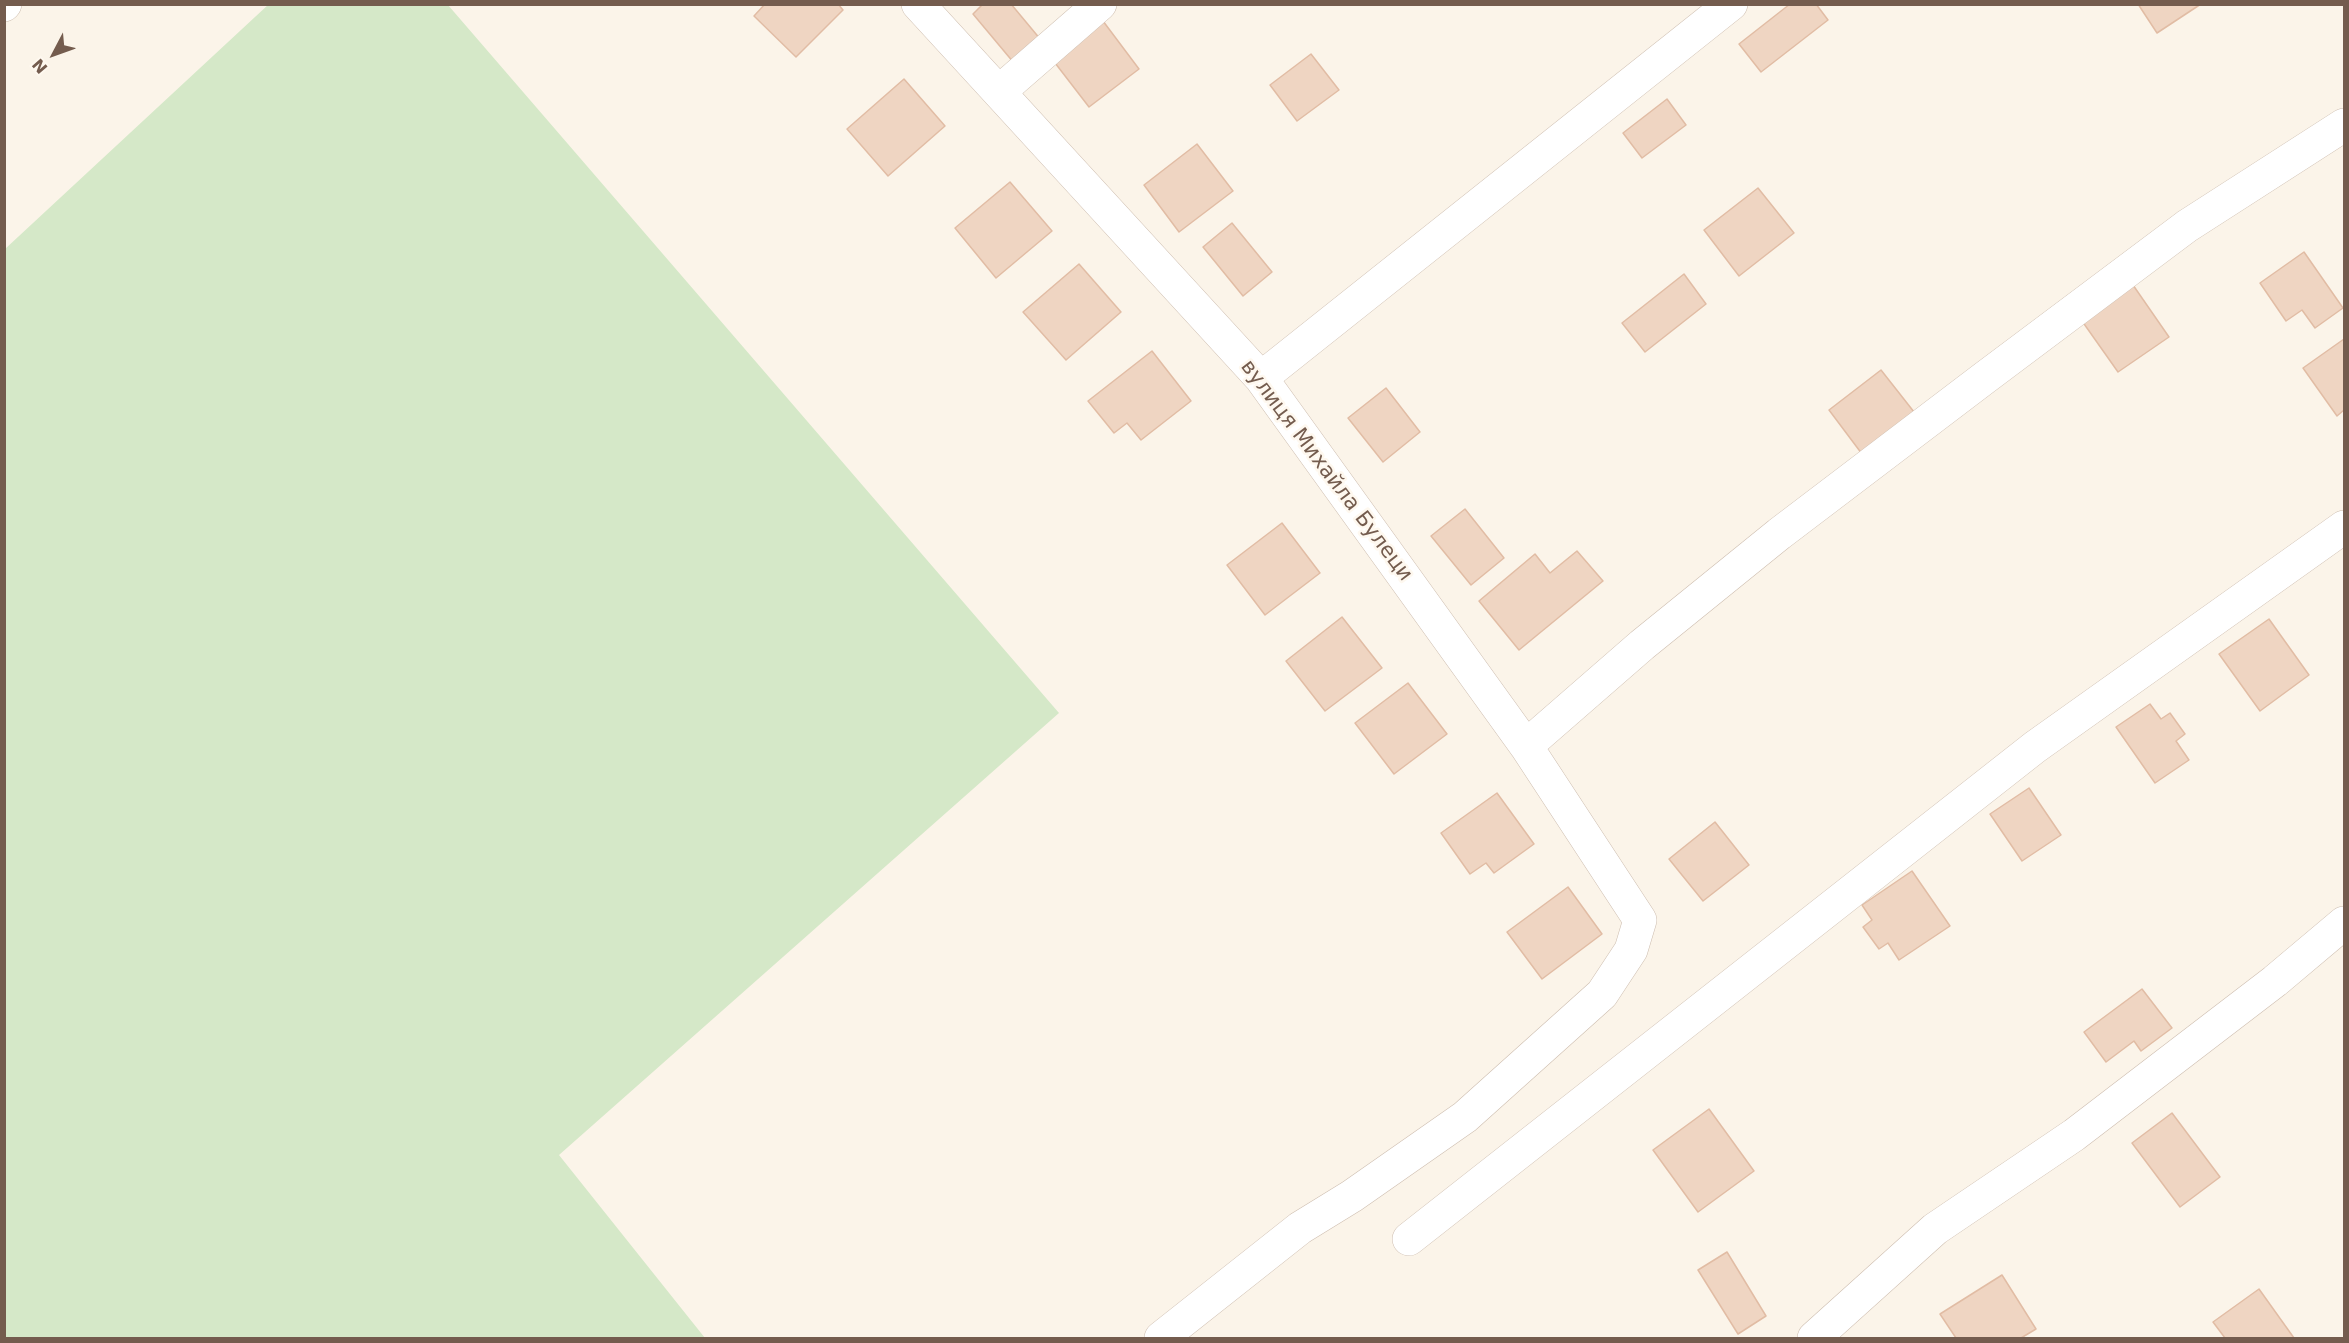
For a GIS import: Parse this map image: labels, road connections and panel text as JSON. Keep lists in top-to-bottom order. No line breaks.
{"streets":{"street":["вулиця Михайла Булеци"]},"north":"bottom left"}
